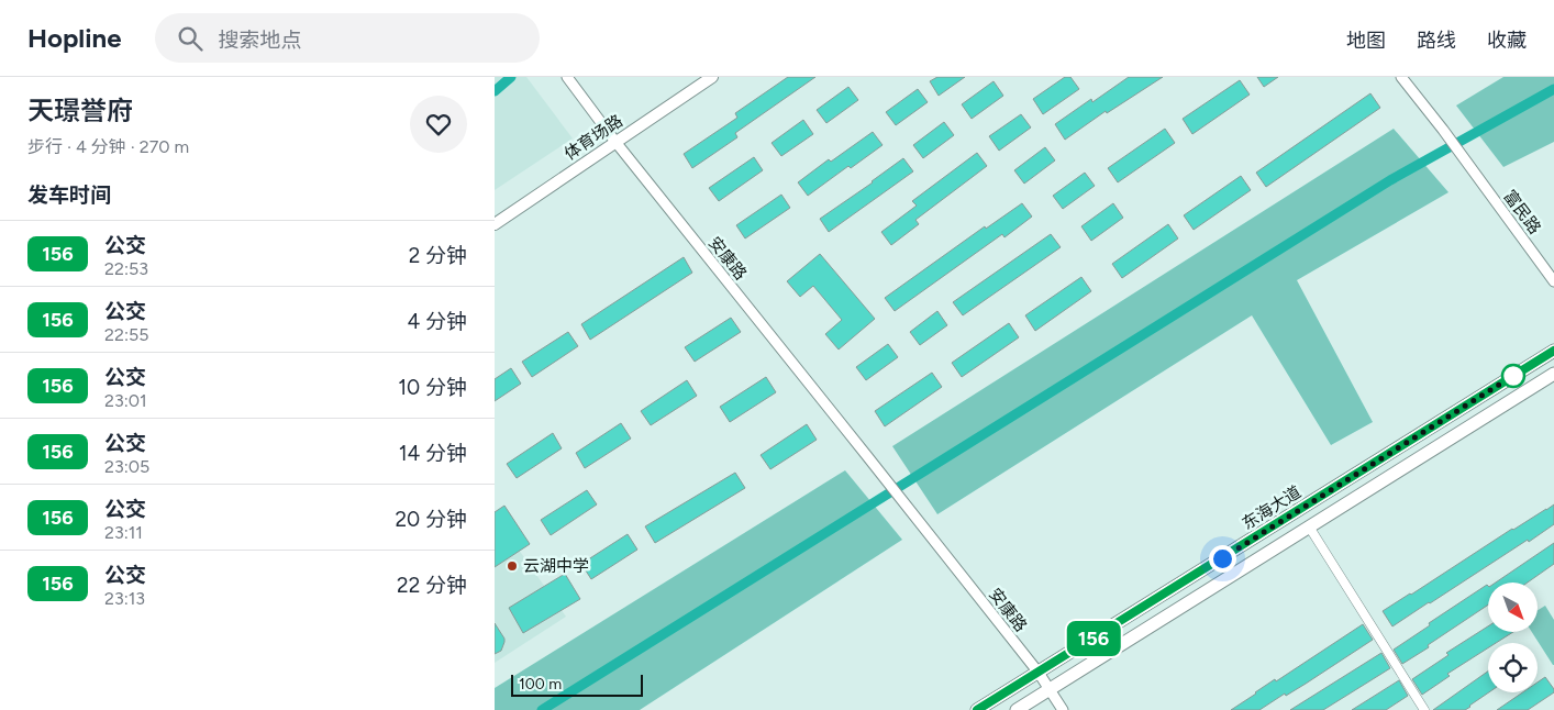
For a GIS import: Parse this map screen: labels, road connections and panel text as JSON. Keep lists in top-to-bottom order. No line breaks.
{"streets":{"main road":["体育场路","东海大道"],"street":["富民路","安康路"]},"crossings":[["体育场路","安康路"],["安康路","东海大道"]],"places":["云湖中学"],"lines":["bus line 156"],"scale_bar":"100 m","north":"bottom right","page":{"header":"Hopline","search":"搜索地点","nav":["地图","路线","收藏"],"heading":[["天璟誉府","步行 · 4 分钟 · 270 m"],"发车时间"],"on_map":"156","list":[{"mark":"156","name":"公交","note":"22:53","value":"2 分钟"},{"mark":"156","name":"公交","note":"22:55","value":"4 分钟"},{"mark":"156","name":"公交","note":"23:01","value":"10 分钟"},{"mark":"156","name":"公交","note":"23:05","value":"14 分钟"},{"mark":"156","name":"公交","note":"23:11","value":"20 分钟"},{"mark":"156","name":"公交","note":"23:13","value":"22 分钟"}],"scale":"100 m"}}
